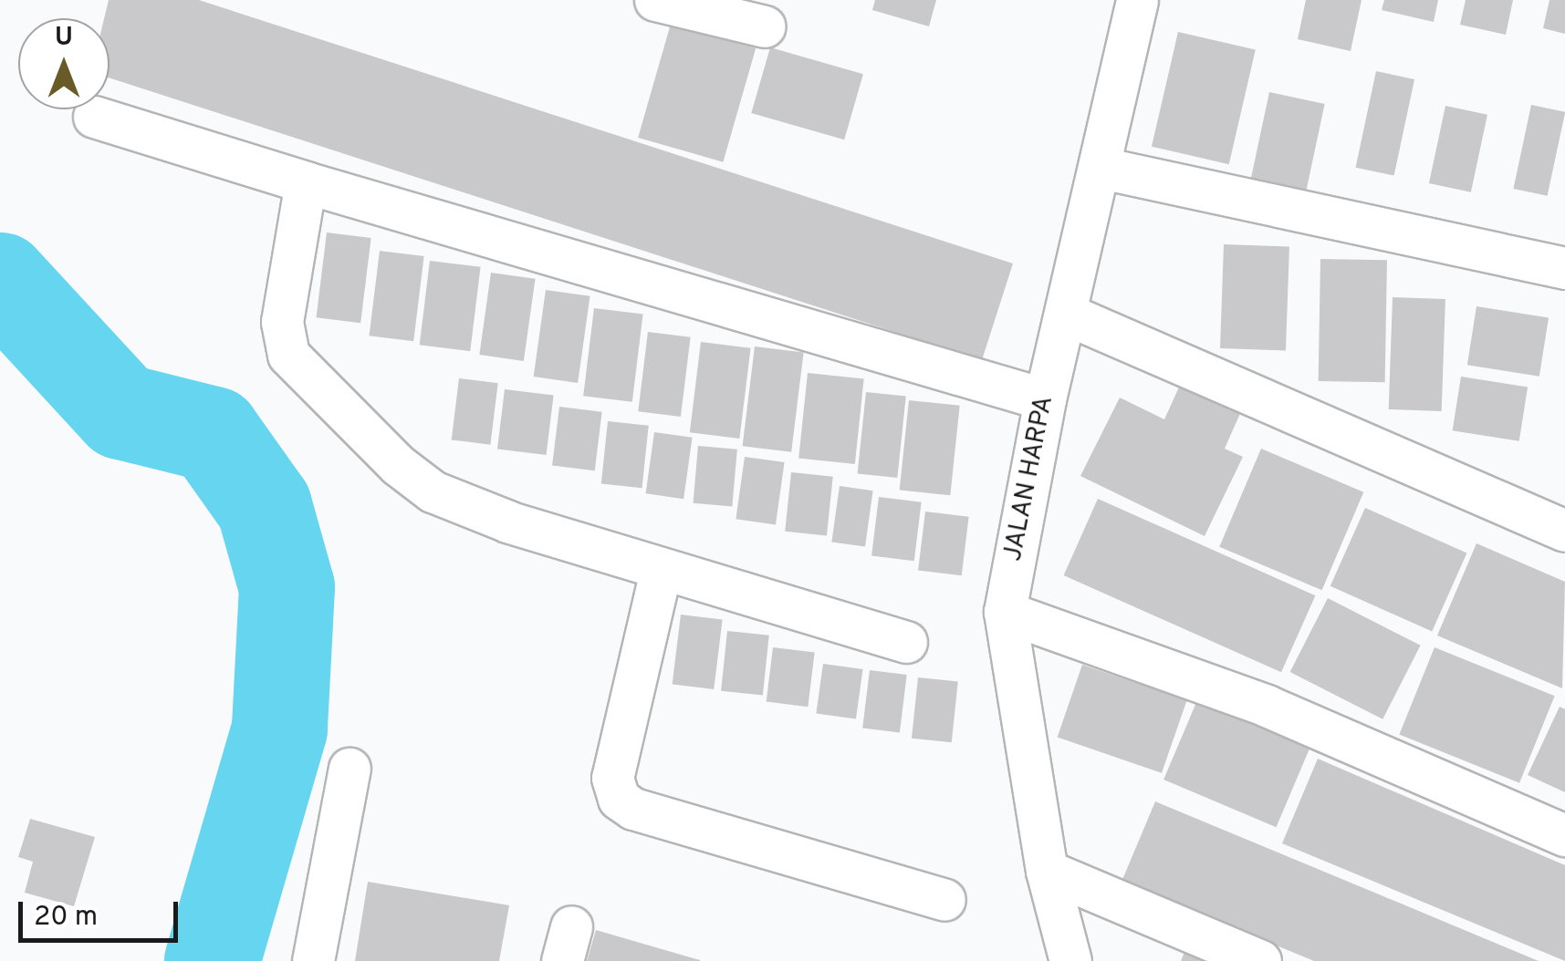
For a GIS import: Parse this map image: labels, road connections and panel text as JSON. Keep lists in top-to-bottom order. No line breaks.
{"streets":{"street":["JALAN HARPA"]},"scale_bar":"20 m","north":"top"}
